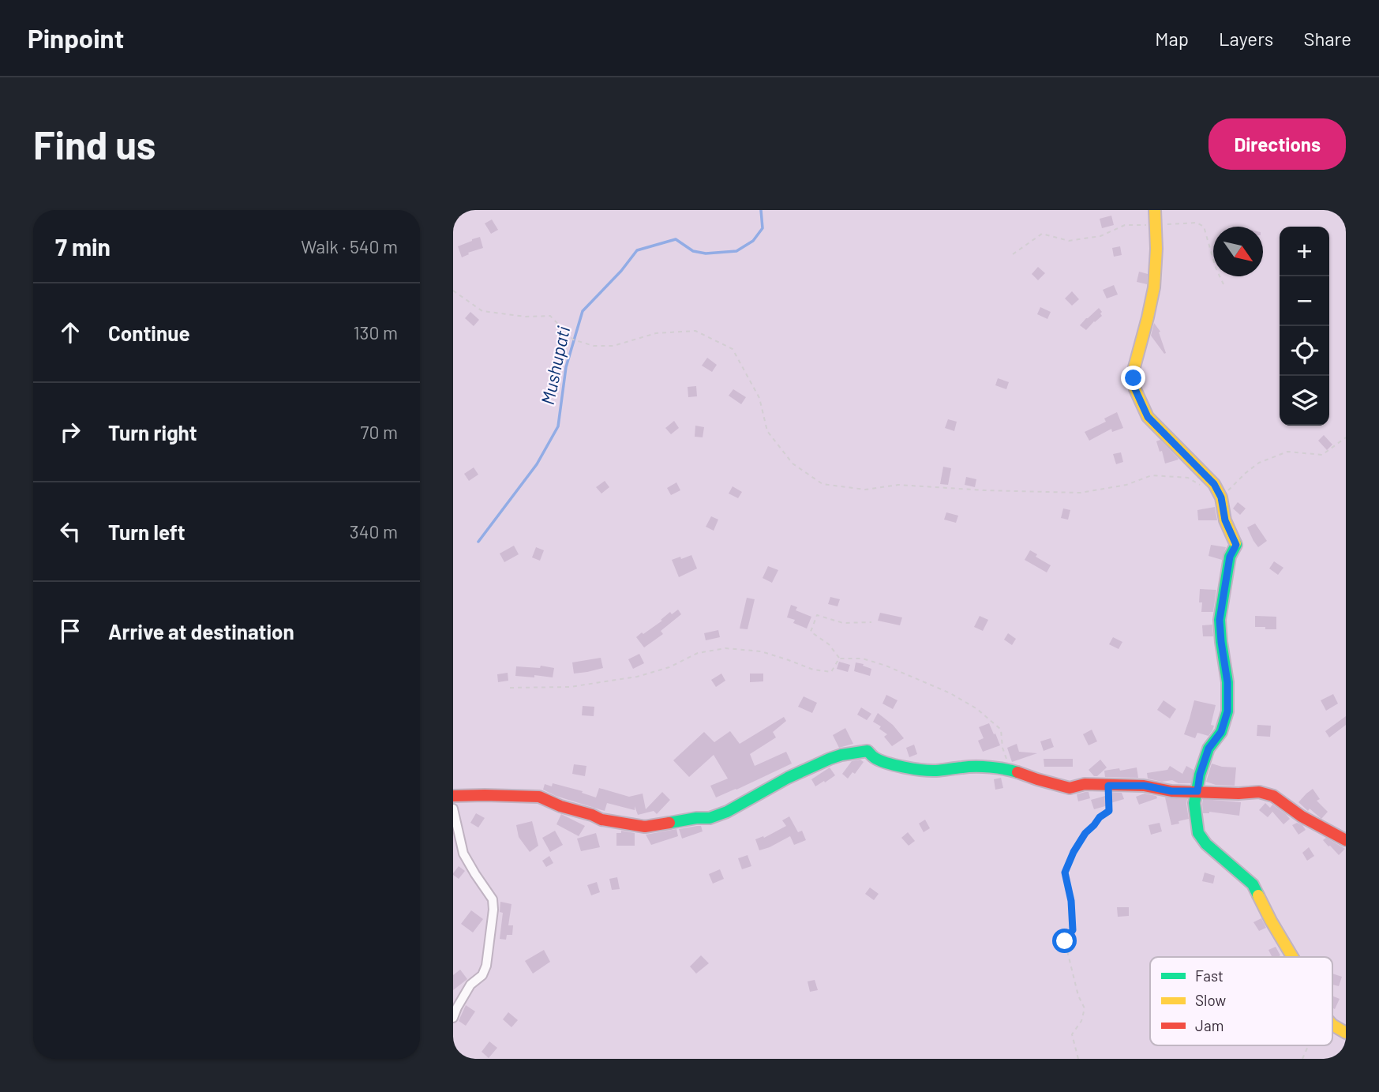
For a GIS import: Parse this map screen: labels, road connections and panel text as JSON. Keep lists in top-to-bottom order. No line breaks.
{"water":["Mushupati"],"legend":["Fast","Slow","Jam"],"north":"bottom right","page":{"header":"Pinpoint","nav":["Map","Layers","Share"],"buttons":"Directions","title":"Find us","heading":["7 min","Walk · 540 m"],"map_buttons":["+","−"],"list":[["Continue","130 m"],["Turn right","70 m"],["Turn left","340 m"],"Arrive at destination"]}}
